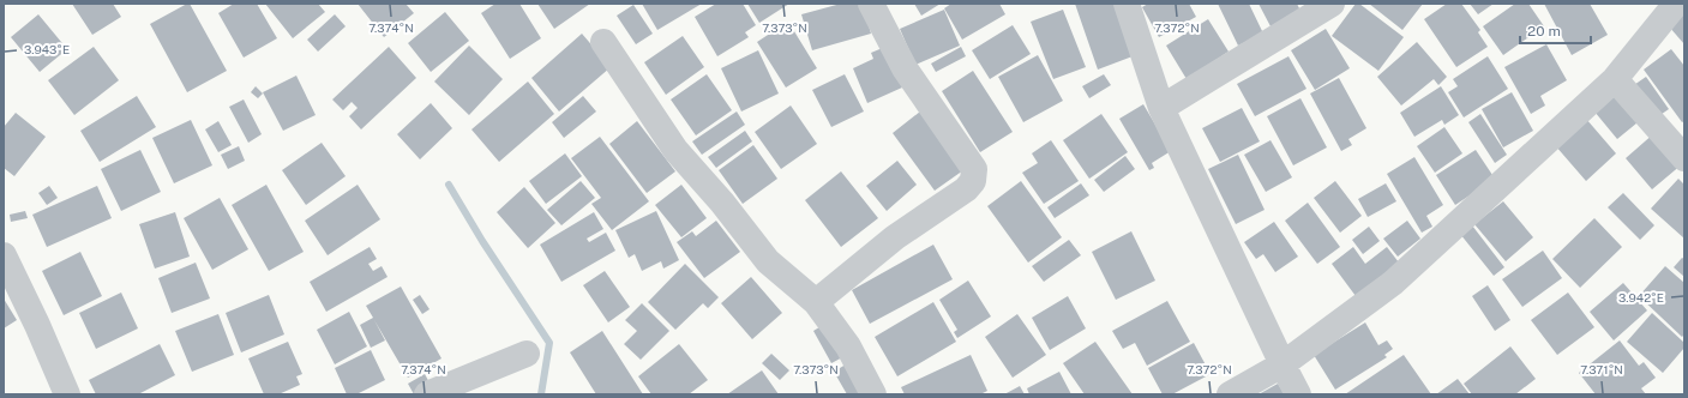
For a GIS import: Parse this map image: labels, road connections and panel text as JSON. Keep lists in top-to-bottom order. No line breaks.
{"scale_bar":"20 m","coordinates":["7.374°N","7.373°N","7.372°N","3.943°E","3.942°E","7.371°N"]}
